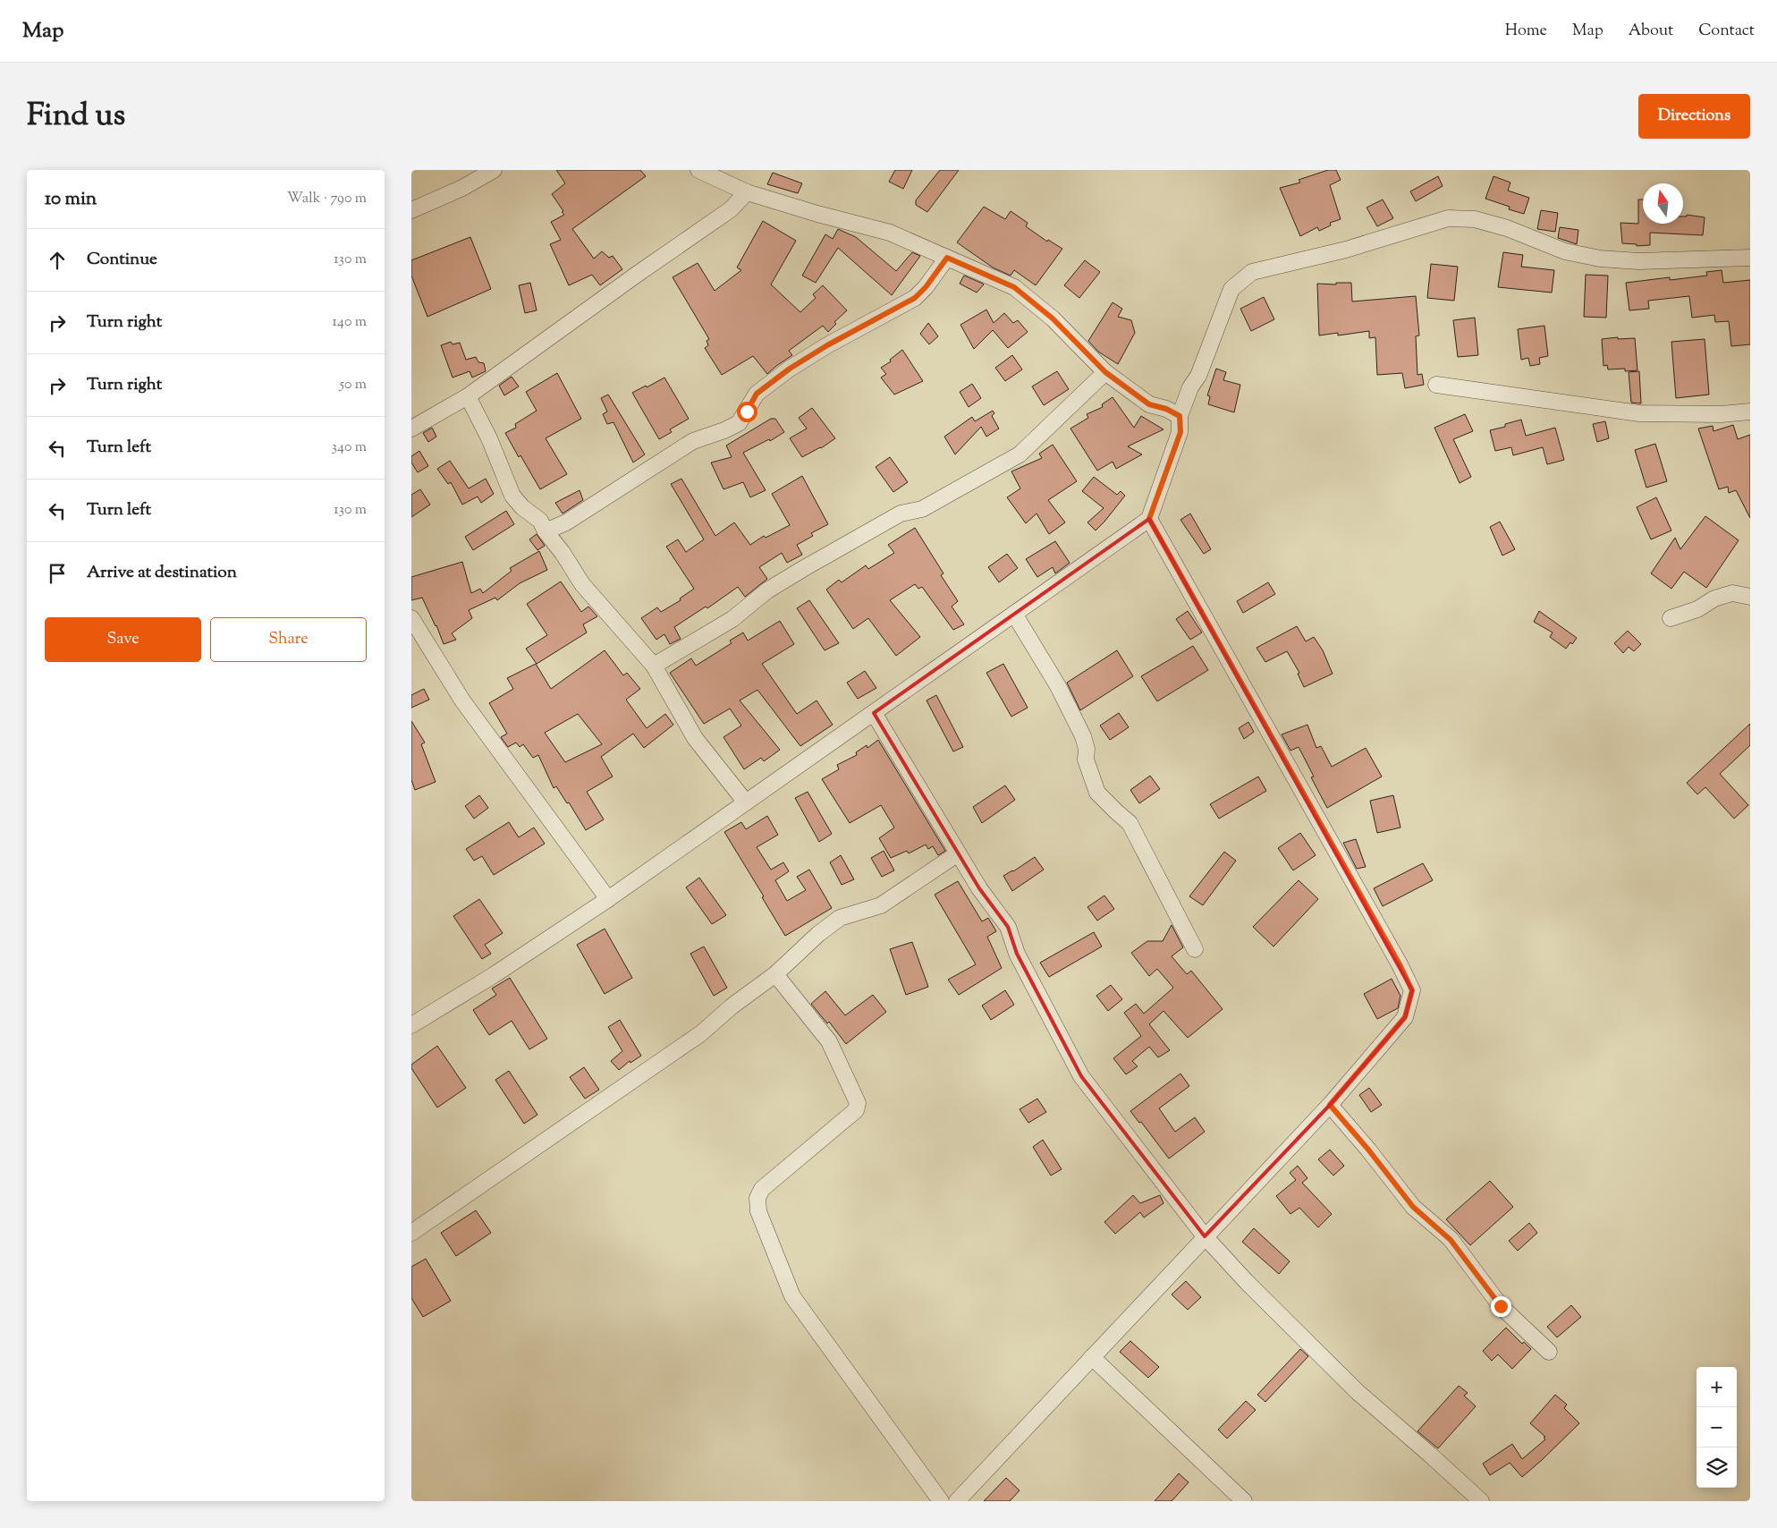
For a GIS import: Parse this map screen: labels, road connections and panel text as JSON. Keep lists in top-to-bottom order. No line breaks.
{"north":"top","page":{"header":"Map","nav":["Home","Map","About","Contact"],"title":"Find us","buttons":["Directions",["Save","Share"]],"heading":["10 min","Walk · 790 m"],"list":[["Continue","130 m"],["Turn right","140 m"],["Turn right","50 m"],["Turn left","340 m"],["Turn left","130 m"],"Arrive at destination"],"map_buttons":["+","−"]}}
